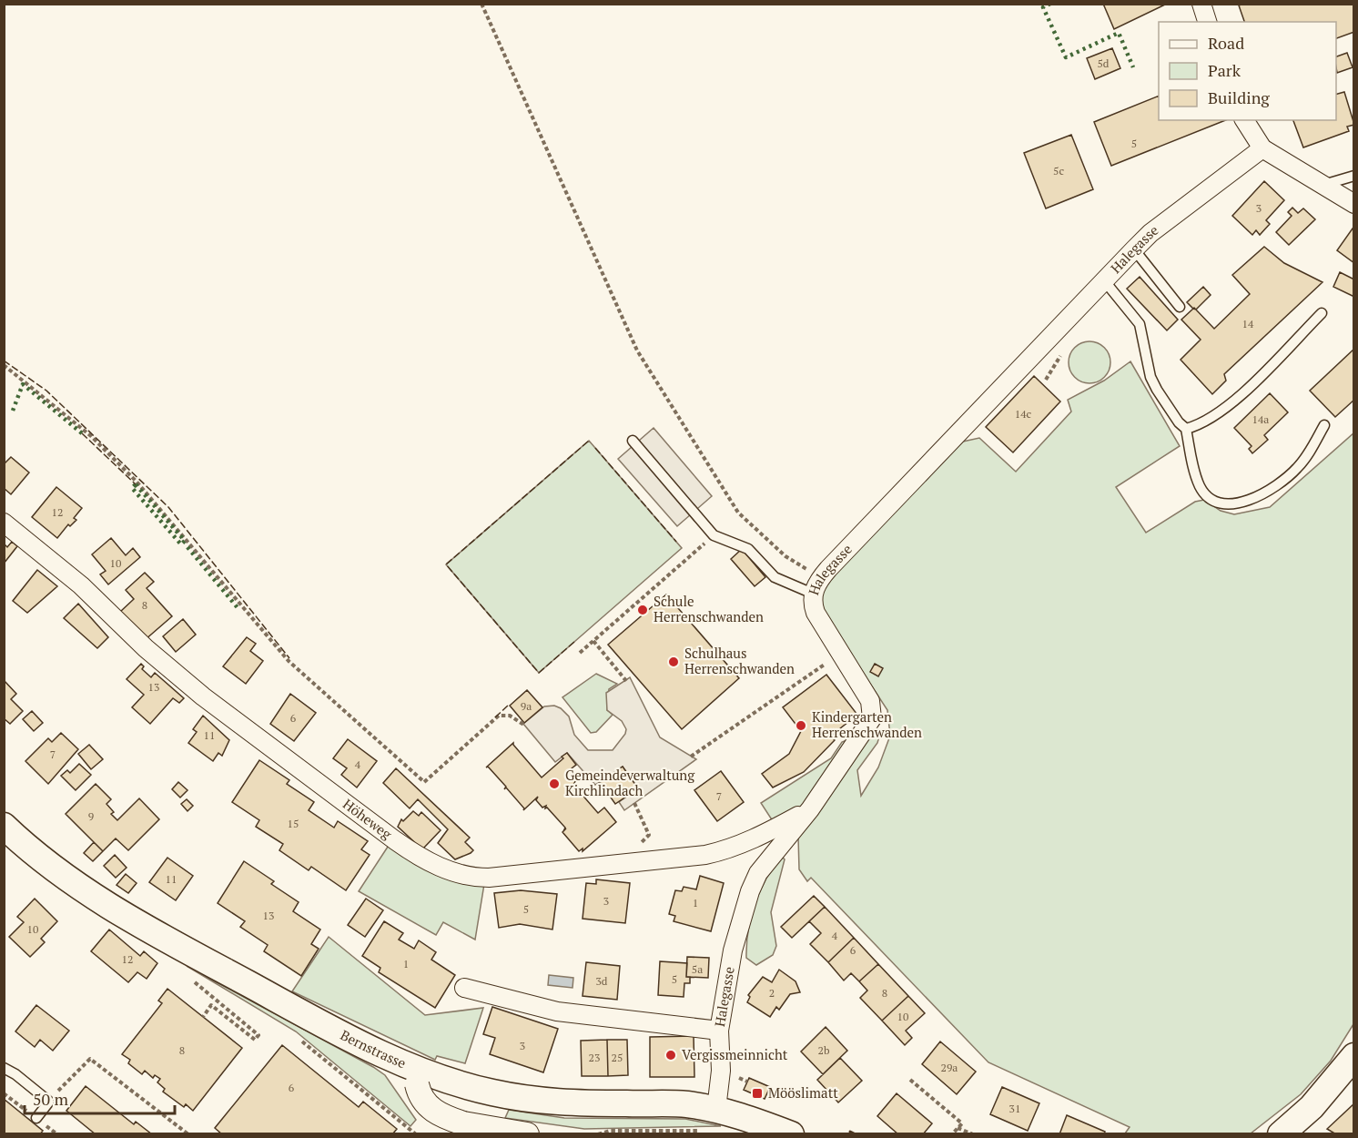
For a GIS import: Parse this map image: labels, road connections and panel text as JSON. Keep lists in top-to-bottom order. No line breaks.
{"streets":{"main road":["Bernstrasse"],"street":["Halegasse","Höheweg"]},"crossings":[["Halegasse","Höheweg"],["Halegasse","Bernstrasse"]],"places":{"other":["Schule Herrenschwanden","Schulhaus Herrenschwanden","Kindergarten Herrenschwanden","Gemeindeverwaltung Kirchlindach","Vergissmeinnicht"],"transit":["Mööslimatt"]},"house_numbers":["5d","5","5c","3","14","14c","14a","12","10","8","13","9a","6","11","7","4","7","9","15","11","3","1","5","13","10","4","6","12","1","5a","5","3d","2","8","10","3","8","2b","23","25","29a","6","31"],"legend":["Road","Park","Building"],"scale_bar":"50 m"}
